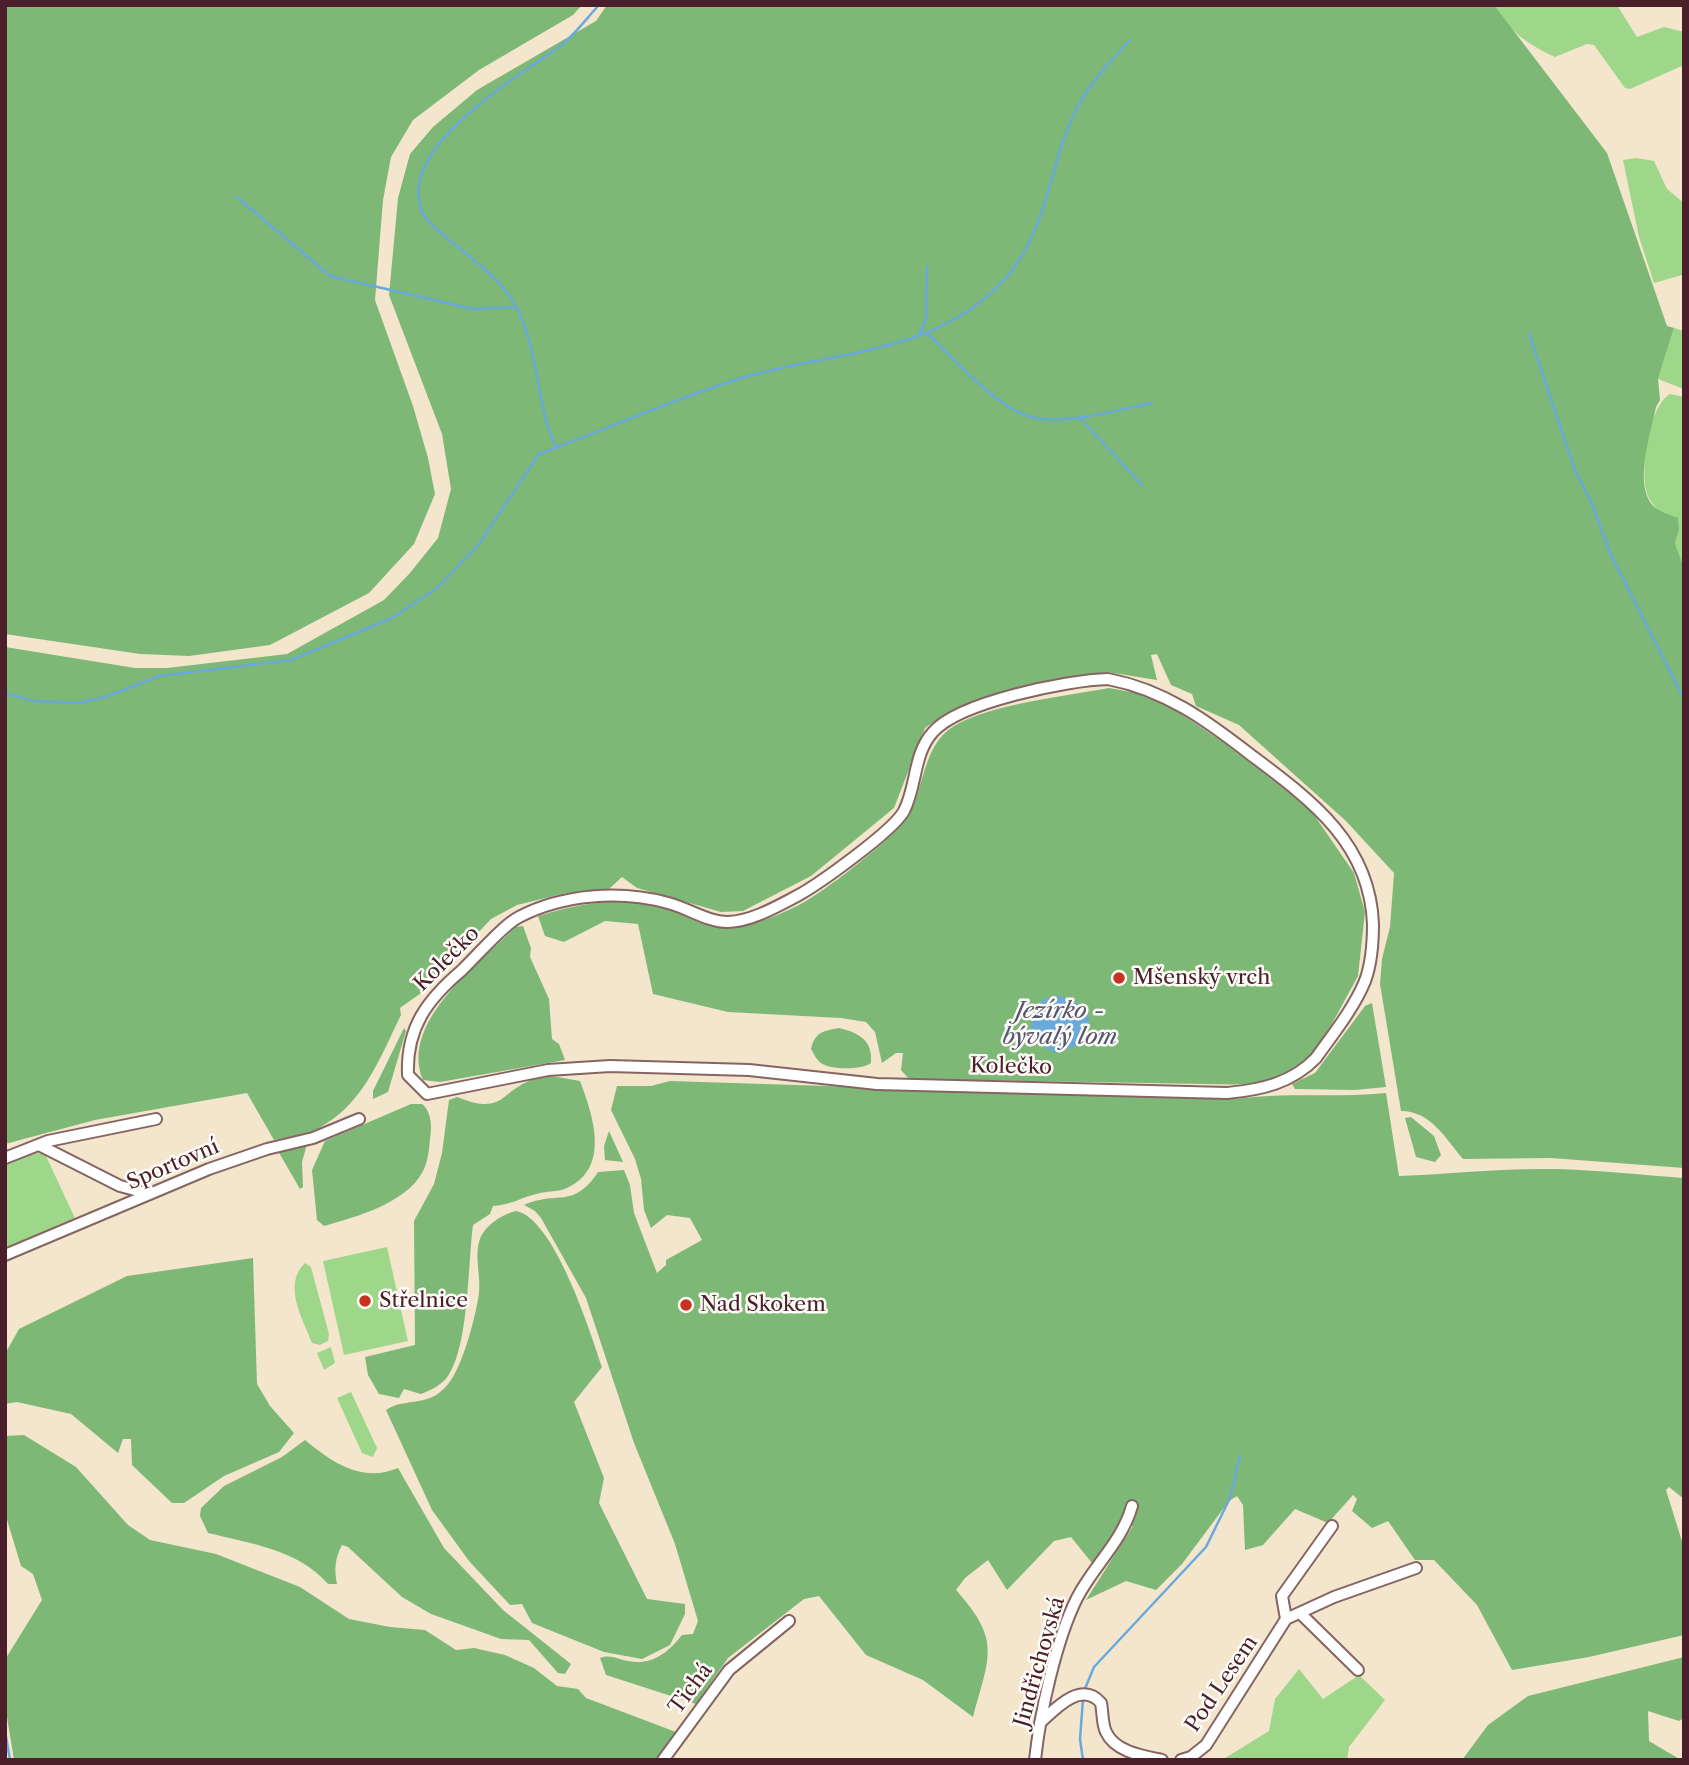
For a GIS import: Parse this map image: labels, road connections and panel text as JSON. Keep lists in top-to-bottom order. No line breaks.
{"streets":{"street":["Kolečko","Sportovní","Jindřichovská","Pod Lesem","Tichá"]},"water":["Jezírko - bývalý lom"],"places":["Mšenský vrch","Střelnice","Nad Skokem"]}
